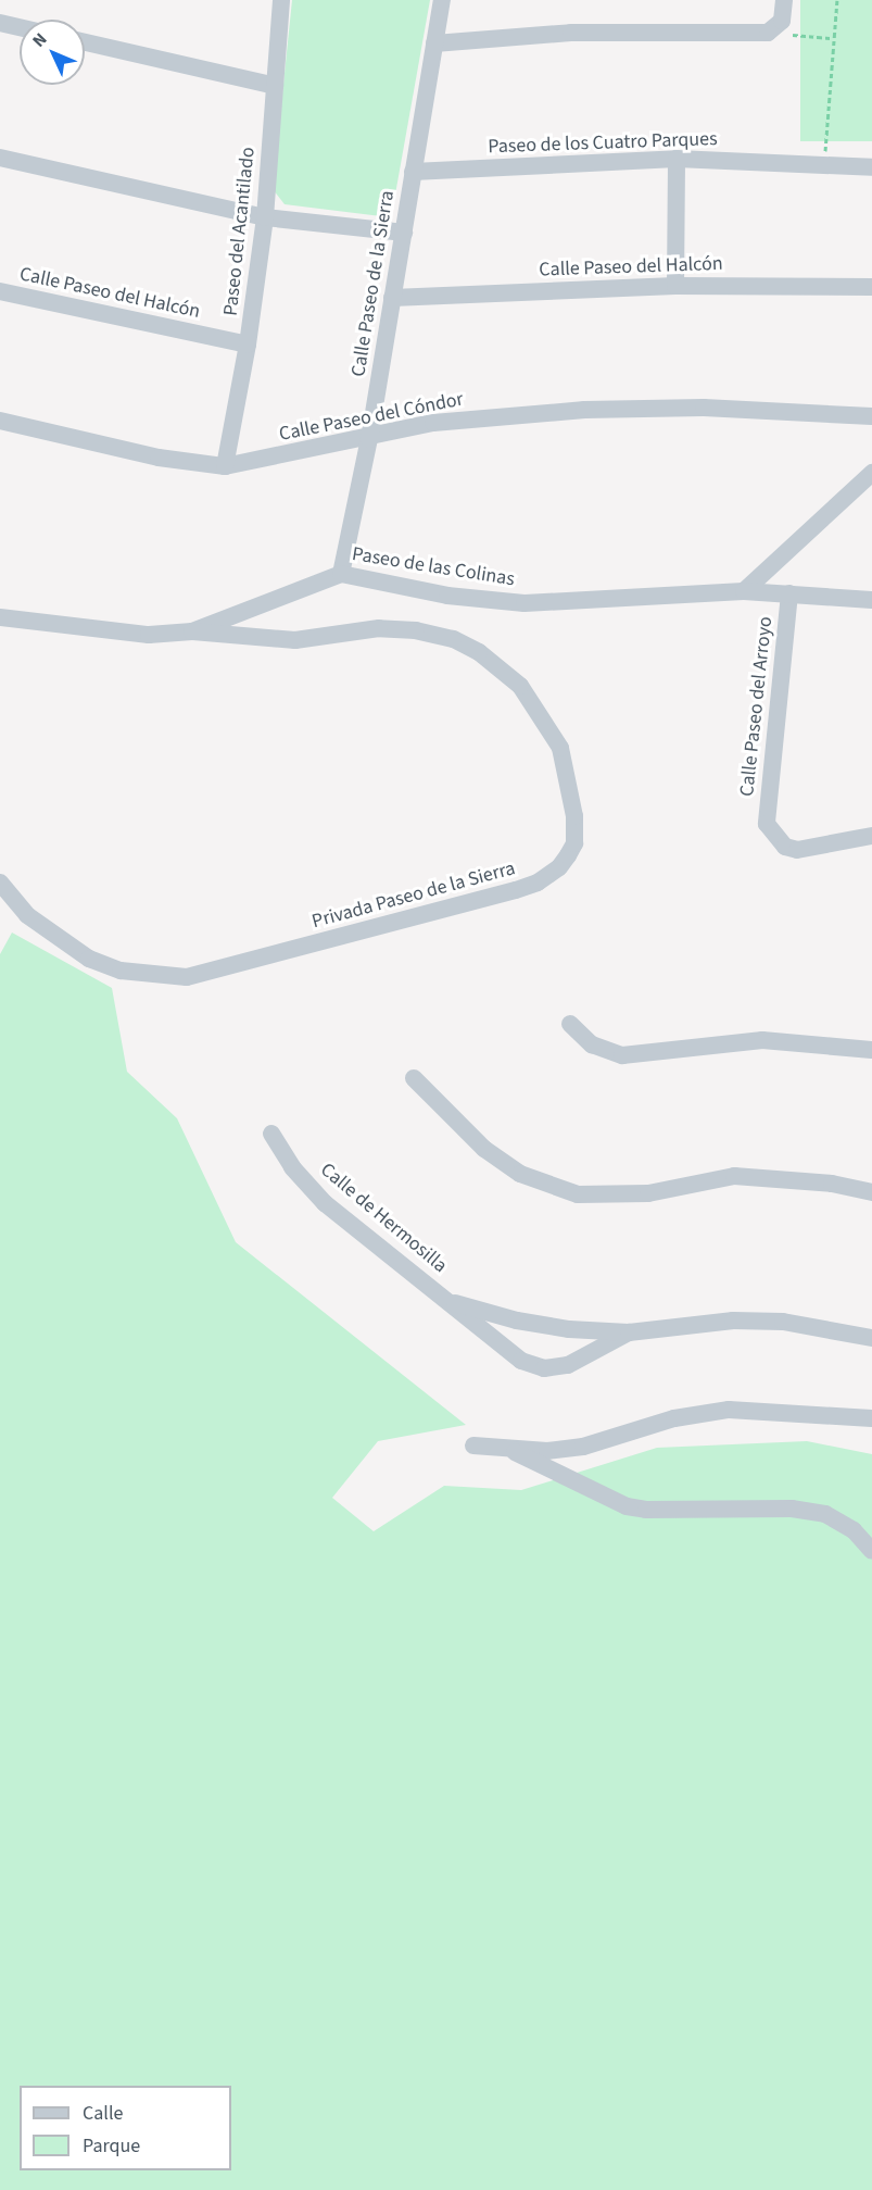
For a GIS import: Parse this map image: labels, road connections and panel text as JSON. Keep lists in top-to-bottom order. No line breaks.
{"streets":{"street":["Paseo de los Cuatro Parques","Paseo del Acantilado","Calle Paseo del Halcón","Calle Paseo de la Sierra","Calle Paseo del Cóndor","Paseo de las Colinas","Calle Paseo del Arroyo","Privada Paseo de la Sierra","Calle de Hermosilla"]},"crossings":[["Paseo de los Cuatro Parques","Calle Paseo de la Sierra"],["Paseo del Acantilado","Calle Paseo del Halcón"],["Paseo del Acantilado","Calle Paseo del Cóndor"],["Calle Paseo del Halcón","Calle Paseo de la Sierra"],["Calle Paseo de la Sierra","Calle Paseo del Cóndor"],["Calle Paseo de la Sierra","Paseo de las Colinas"],["Paseo de las Colinas","Calle Paseo del Arroyo"],["Paseo de las Colinas","Privada Paseo de la Sierra"]],"legend":["Calle","Parque"],"north":"top left"}
